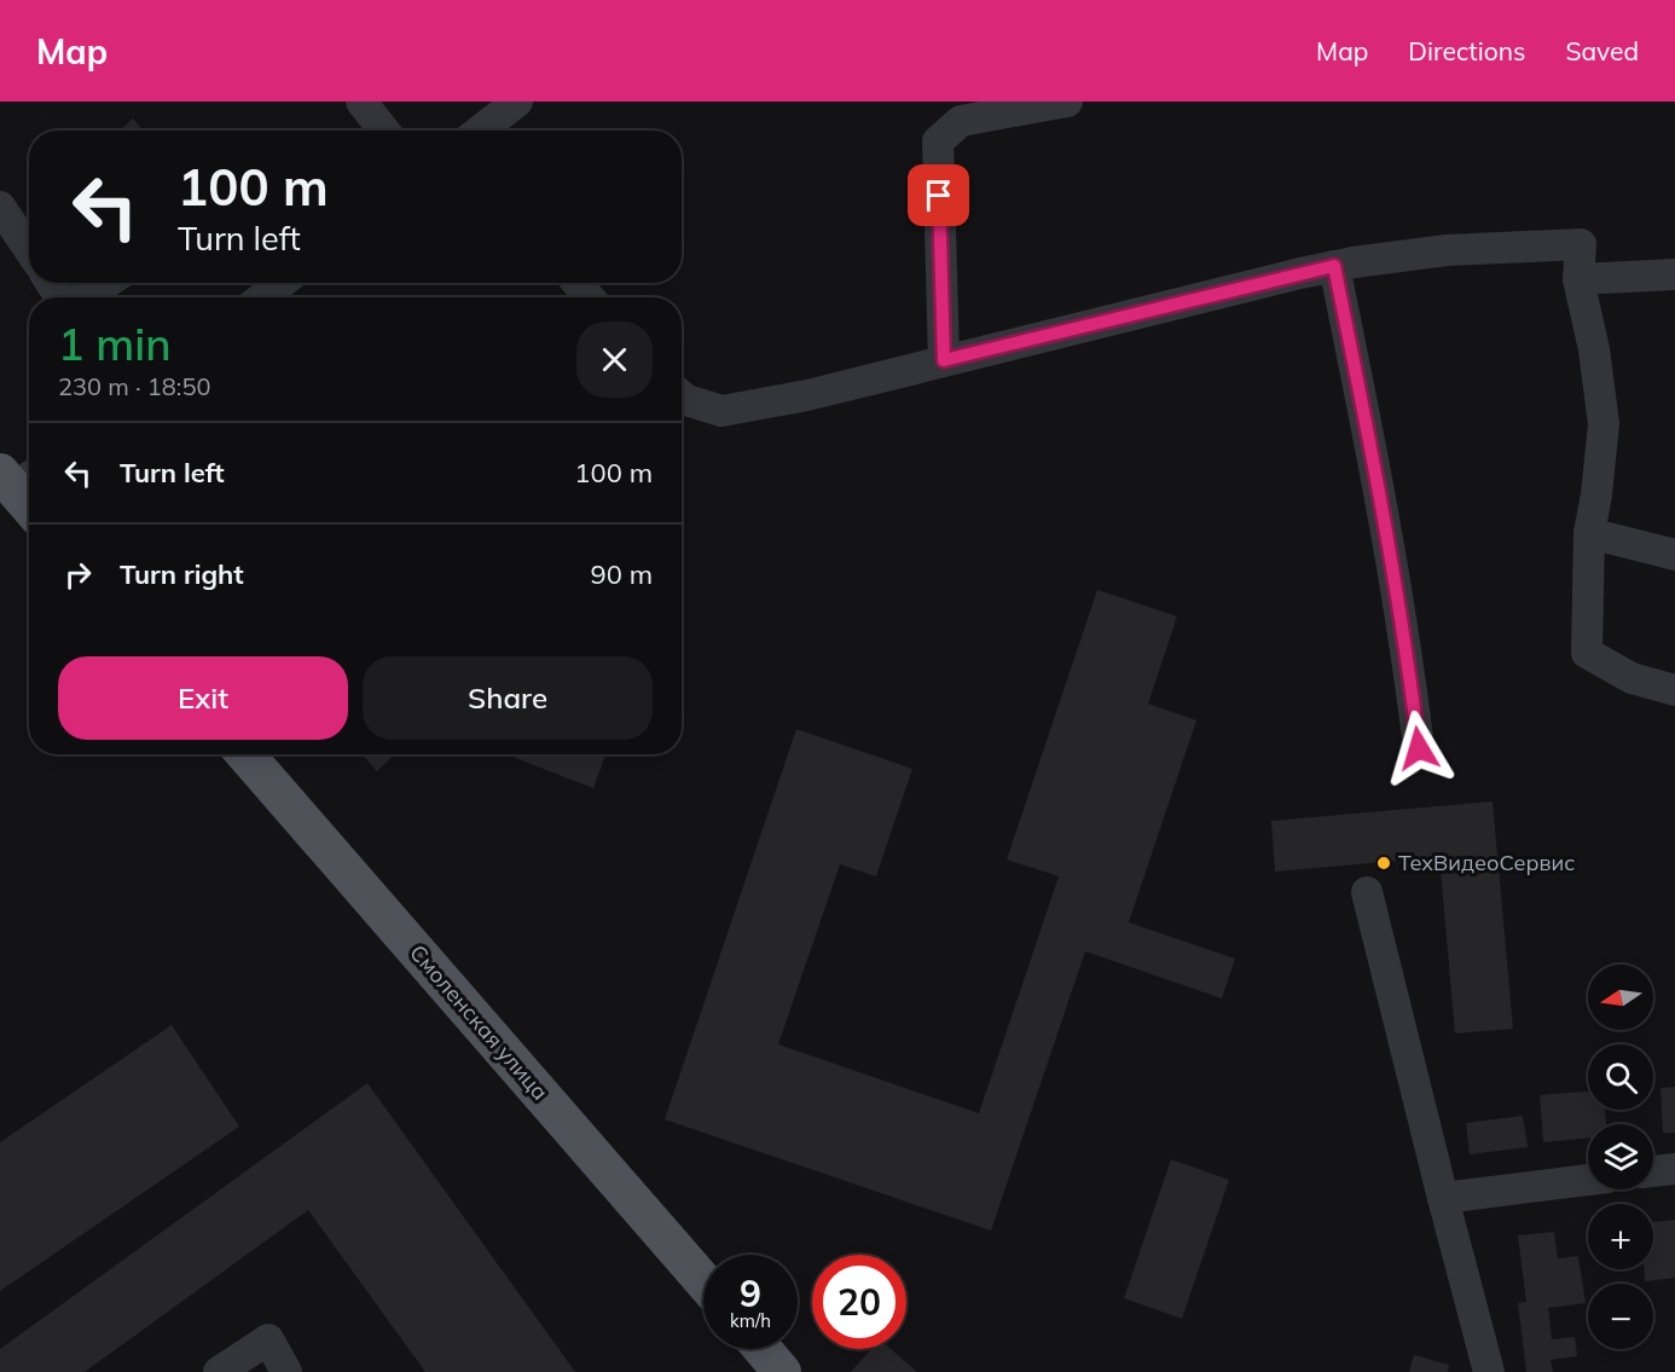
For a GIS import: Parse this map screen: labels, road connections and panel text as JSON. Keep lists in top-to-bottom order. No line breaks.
{"streets":{"main road":["Смоленская улица"]},"places":["ТехВидеоСервис"],"north":"left","page":{"header":"Map","nav":["Map","Directions","Saved"],"turn":["100 m","Turn left"],"heading":["1 min","230 m · 18:50"],"list":[{"name":"Turn left","value":"100 m"},{"name":"Turn right","value":"90 m"}],"buttons":["Exit","Share"],"map_buttons":["+","−"],"speed":"9 km/h","limit":"20"}}
